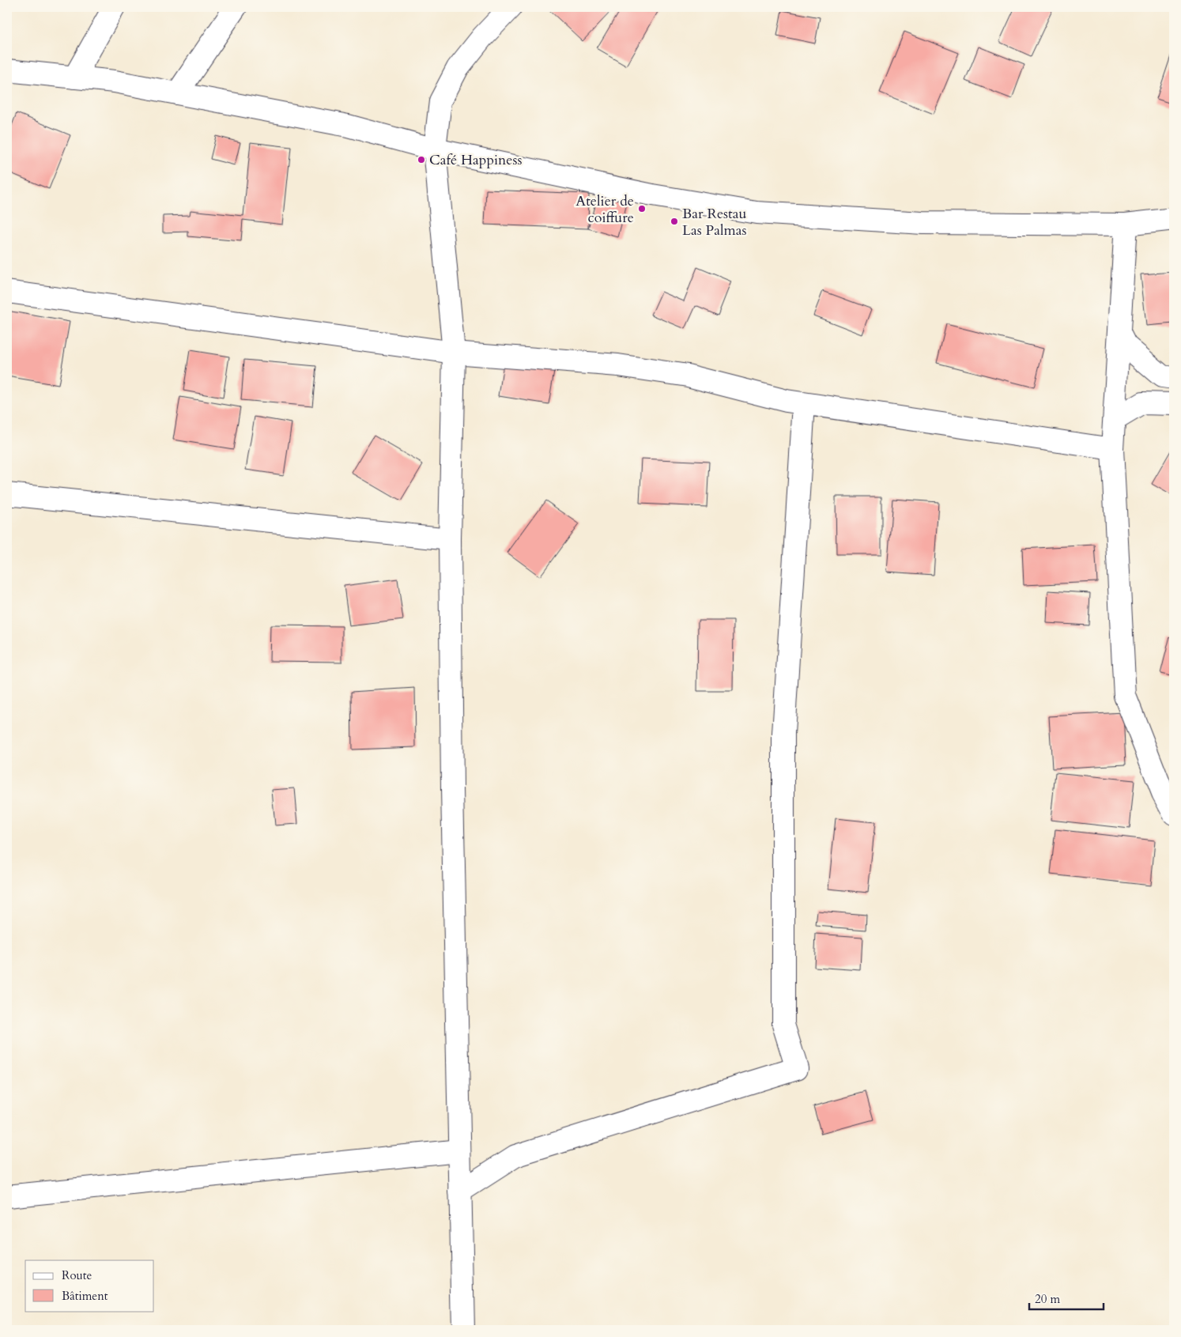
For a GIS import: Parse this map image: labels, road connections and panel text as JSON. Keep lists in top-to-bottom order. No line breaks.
{"places":["Café Happiness","Atelier de coiffure","Bar Restau Las Palmas"],"legend":["Route","Bâtiment"],"scale_bar":"20 m"}
